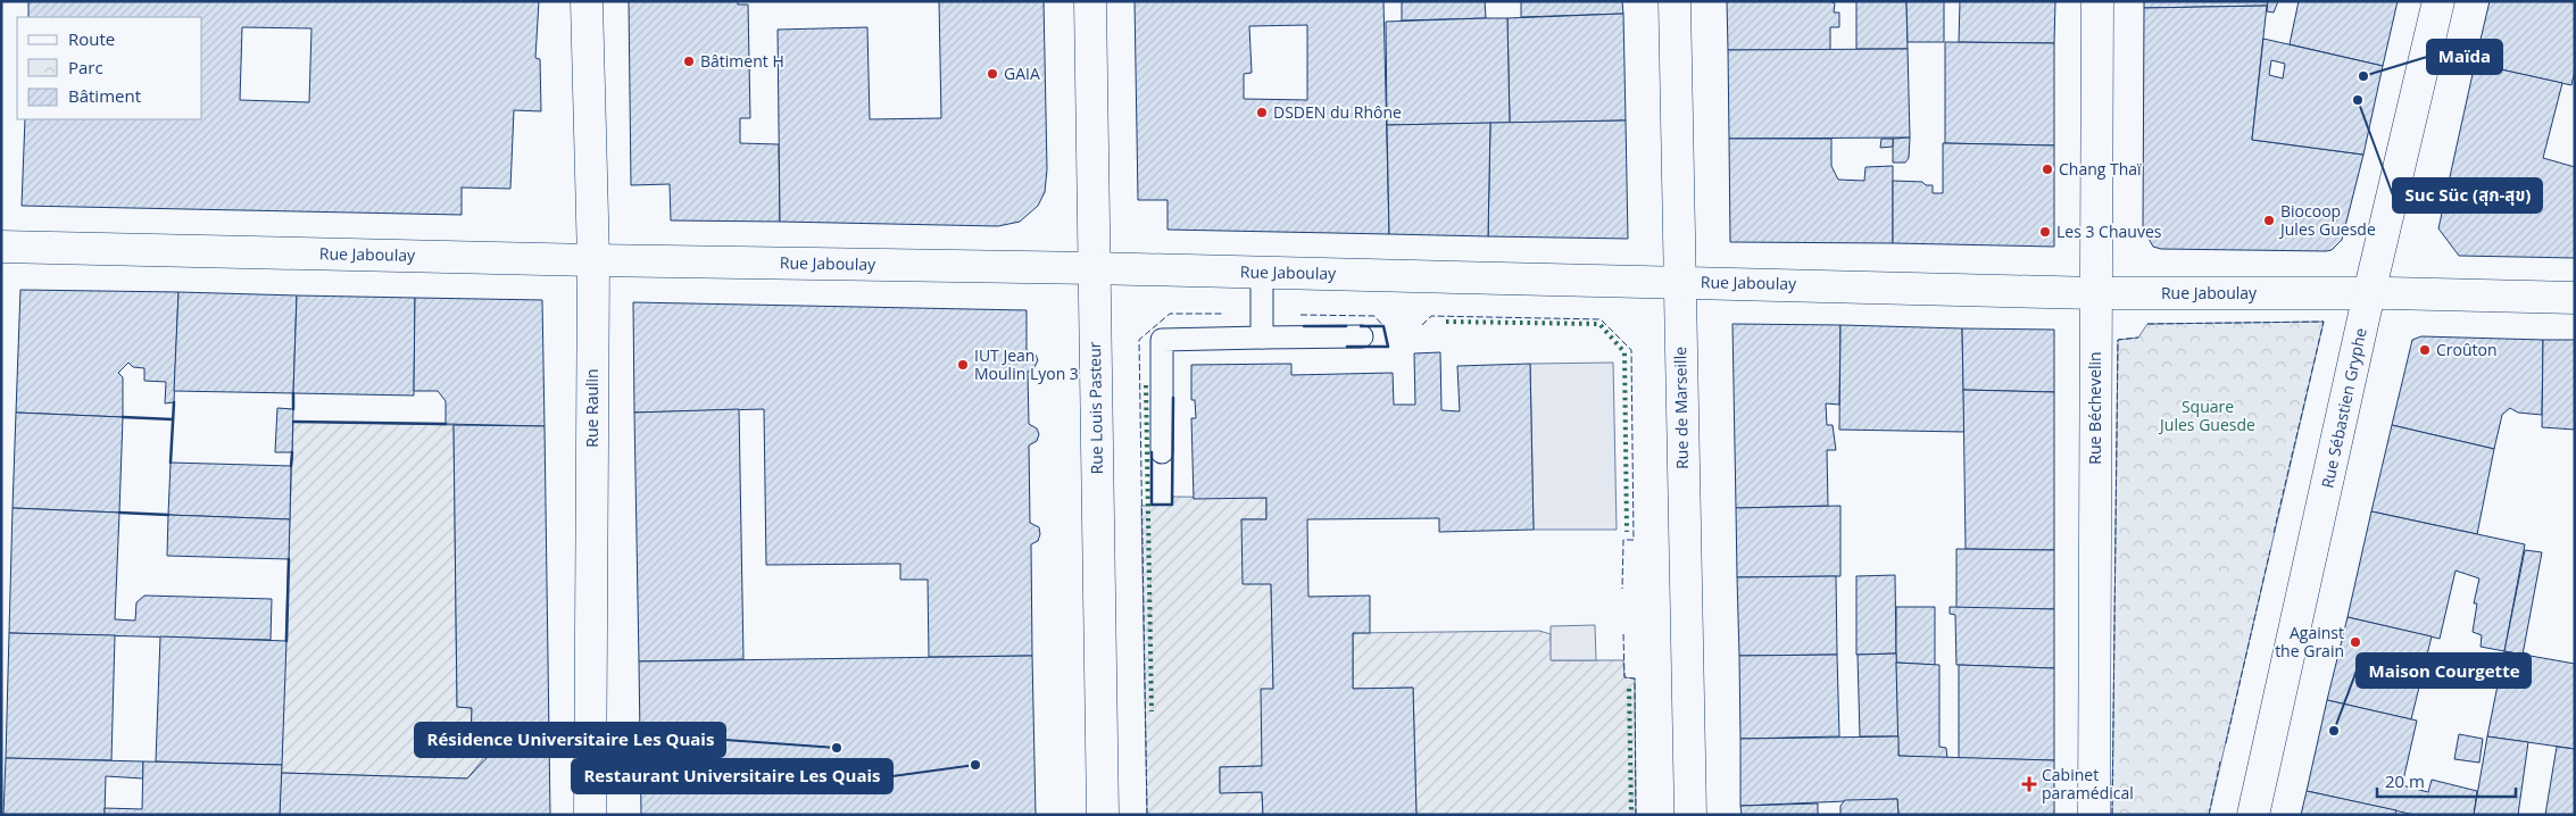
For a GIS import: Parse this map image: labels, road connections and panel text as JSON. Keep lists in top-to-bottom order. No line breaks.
{"streets":{"street":["Rue Jaboulay","Rue Raulin","Rue Louis Pasteur","Rue de Marseille","Rue Béchevelin","Rue Sébastien Gryphe"]},"crossings":[["Rue Jaboulay","Rue Raulin"],["Rue Jaboulay","Rue Louis Pasteur"],["Rue Jaboulay","Rue de Marseille"],["Rue Jaboulay","Rue Béchevelin"],["Rue Jaboulay","Rue Sébastien Gryphe"]],"parks":["Square Jules Guesde"],"places":{"other":["Bâtiment H","GAIA","Maïda","Suc Süc (สุก-สุข)","DSDEN du Rhône","Chang Thaï","Biocoop Jules Guesde","Les 3 Chauves","Croûton","IUT Jean Moulin Lyon 3","Against the Grain","Maison Courgette","Résidence Universitaire Les Quais","Restaurant Universitaire Les Quais"],"health":["Cabinet paramédical"]},"legend":["Route","Parc","Bâtiment"],"scale_bar":"20 m"}
